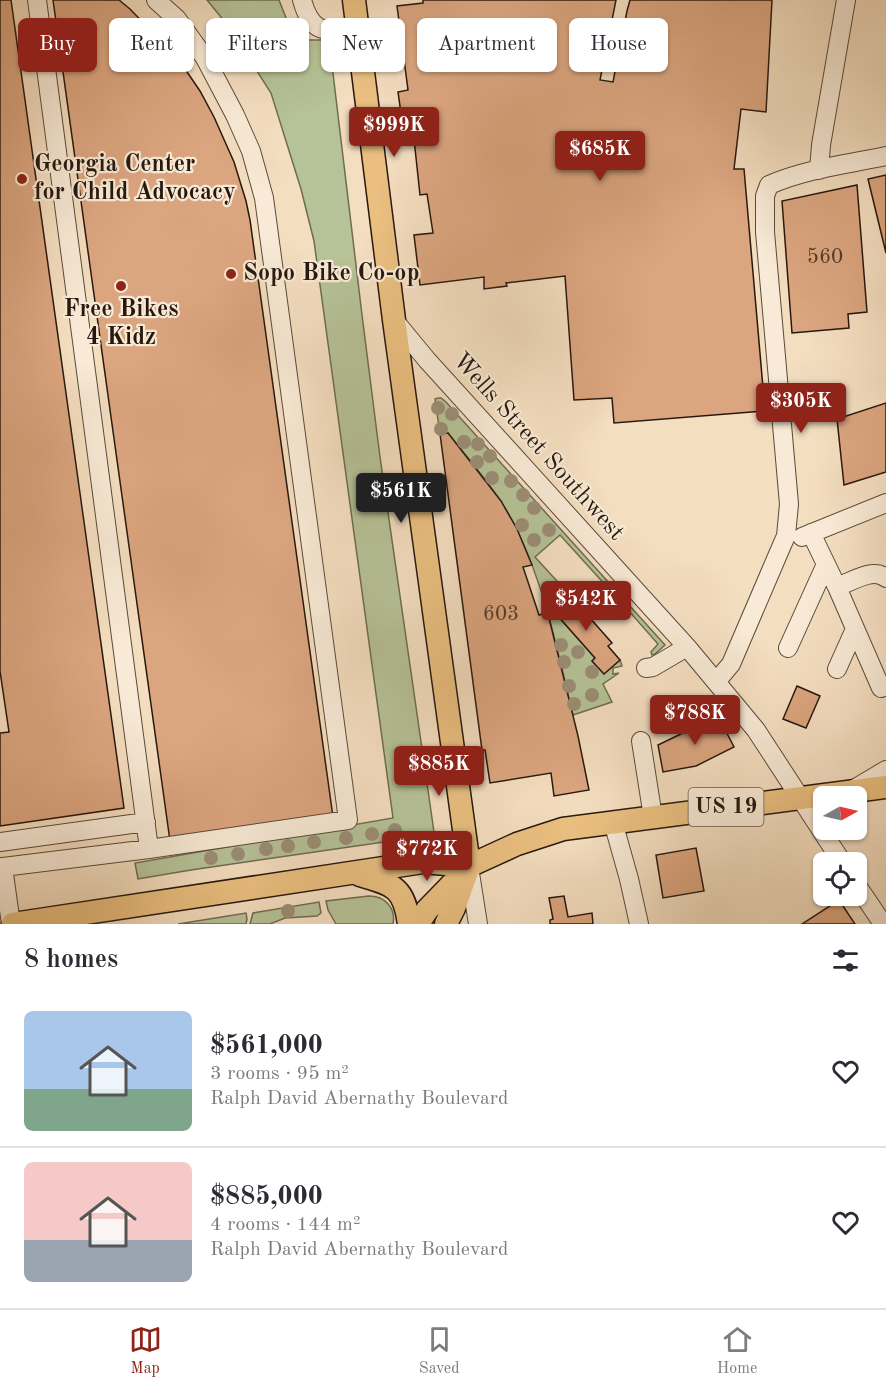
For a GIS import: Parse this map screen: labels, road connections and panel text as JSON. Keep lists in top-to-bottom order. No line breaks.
{"streets":{"main road":["US 19"],"street":["Wells Street Southwest"]},"crossings":[["Wells Street Southwest","US 19"]],"places":["Georgia Center for Child Advocacy","Sopo Bike Co-op","Free Bikes 4 Kidz"],"house_numbers":["560","603"],"north":"right","page":{"chip":["Buy","Rent","Filters","New","Apartment","House"],"price":["$999K","$685K","$305K","$561K","$542K","$788K","$885K","$772K"],"heading":"8 homes","list":[{"name":"$561,000","note":"3 rooms · 95 m² · Ralph David Abernathy Boulevard"},{"name":"$885,000","note":"4 rooms · 144 m² · Ralph David Abernathy Boulevard"}],"tabs":["Map","Saved","Home"]}}
